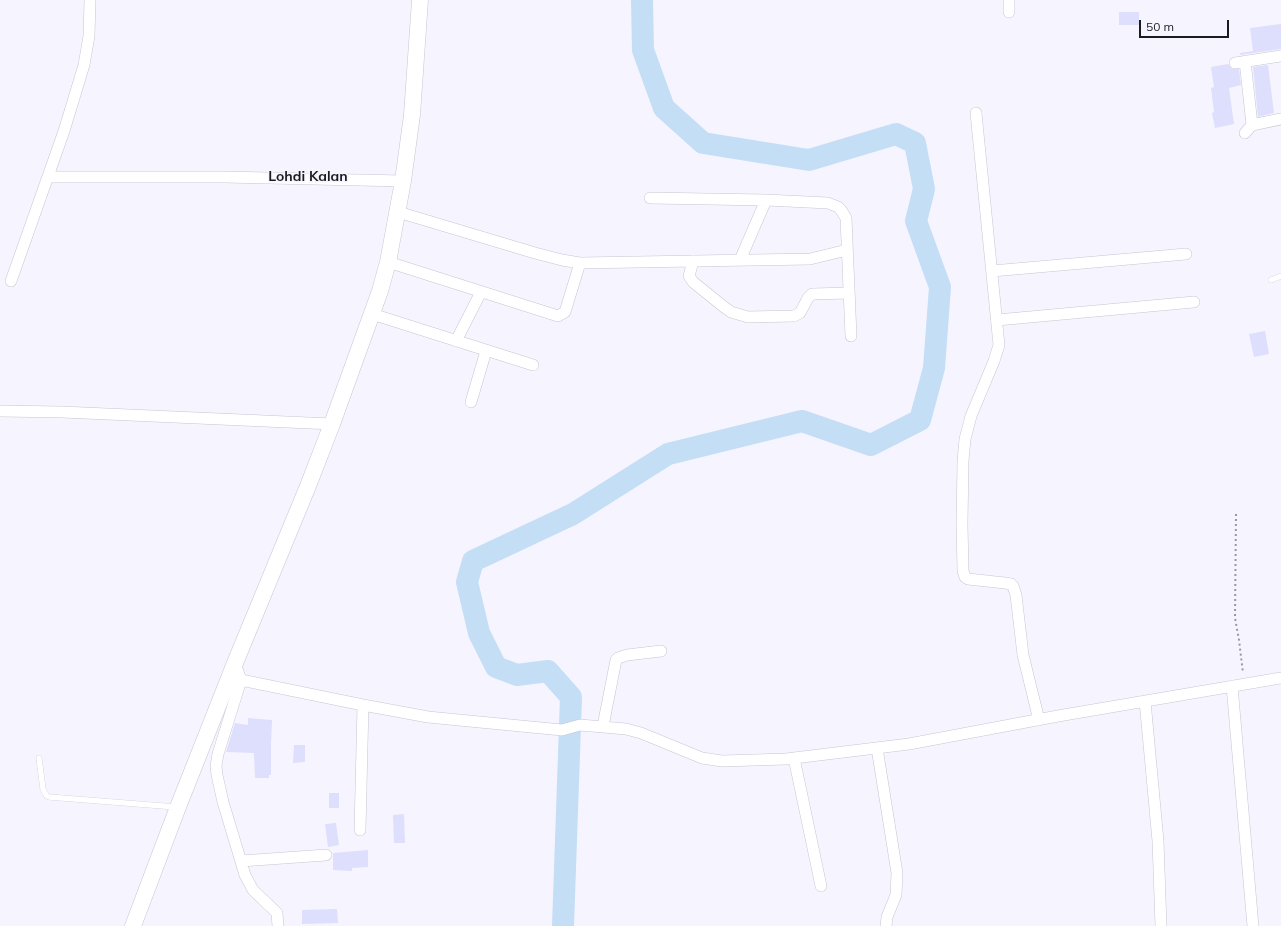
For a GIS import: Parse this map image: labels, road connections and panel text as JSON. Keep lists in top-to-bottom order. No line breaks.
{"districts":["Lohdi Kalan"],"scale_bar":"50 m"}
